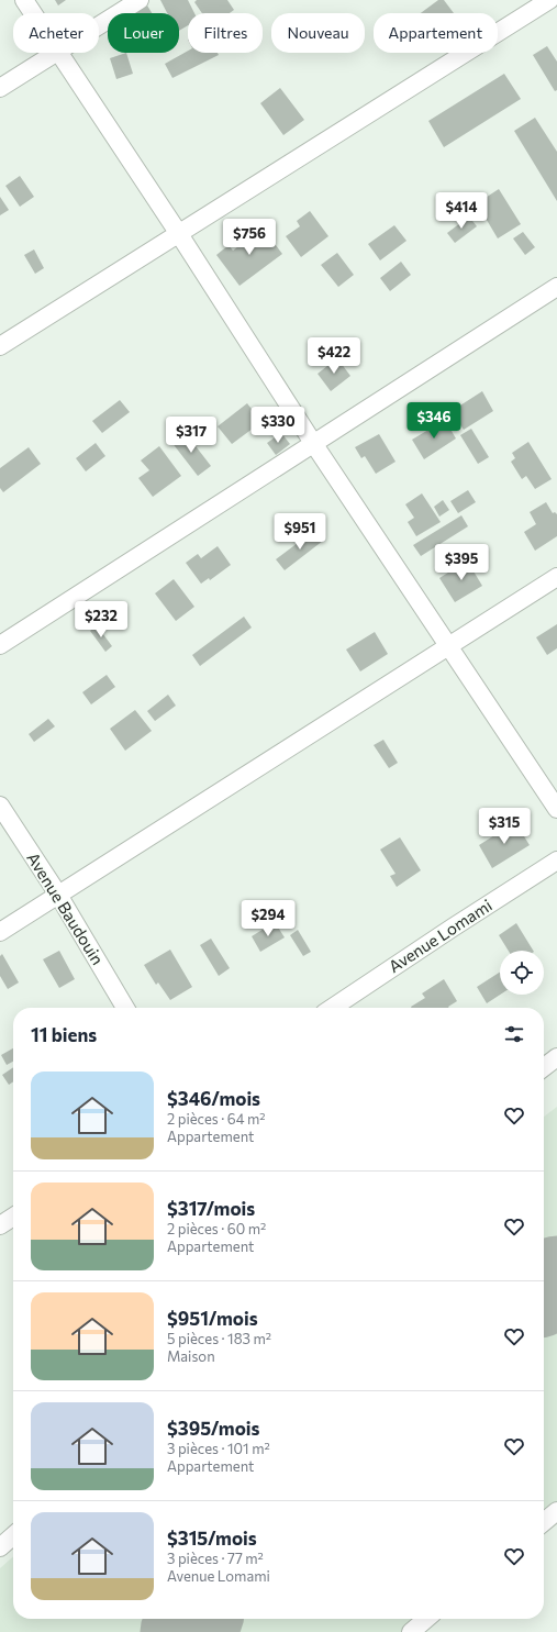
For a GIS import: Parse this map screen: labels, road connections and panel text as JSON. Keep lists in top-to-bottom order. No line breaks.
{"streets":{"street":["Avenue Baudouin","Avenue Lomami"]},"page":{"chip":["Acheter","Louer","Filtres","Nouveau","Appartement"],"price":["$414","$756","$422","$346","$330","$317","$951","$395","$232","$315","$294"],"heading":"11 biens","list":[{"name":"$346/mois","note":"2 pièces · 64 m² · Appartement"},{"name":"$317/mois","note":"2 pièces · 60 m² · Appartement"},{"name":"$951/mois","note":"5 pièces · 183 m² · Maison"},{"name":"$395/mois","note":"3 pièces · 101 m² · Appartement"},{"name":"$315/mois","note":"3 pièces · 77 m² · Avenue Lomami"}]}}
